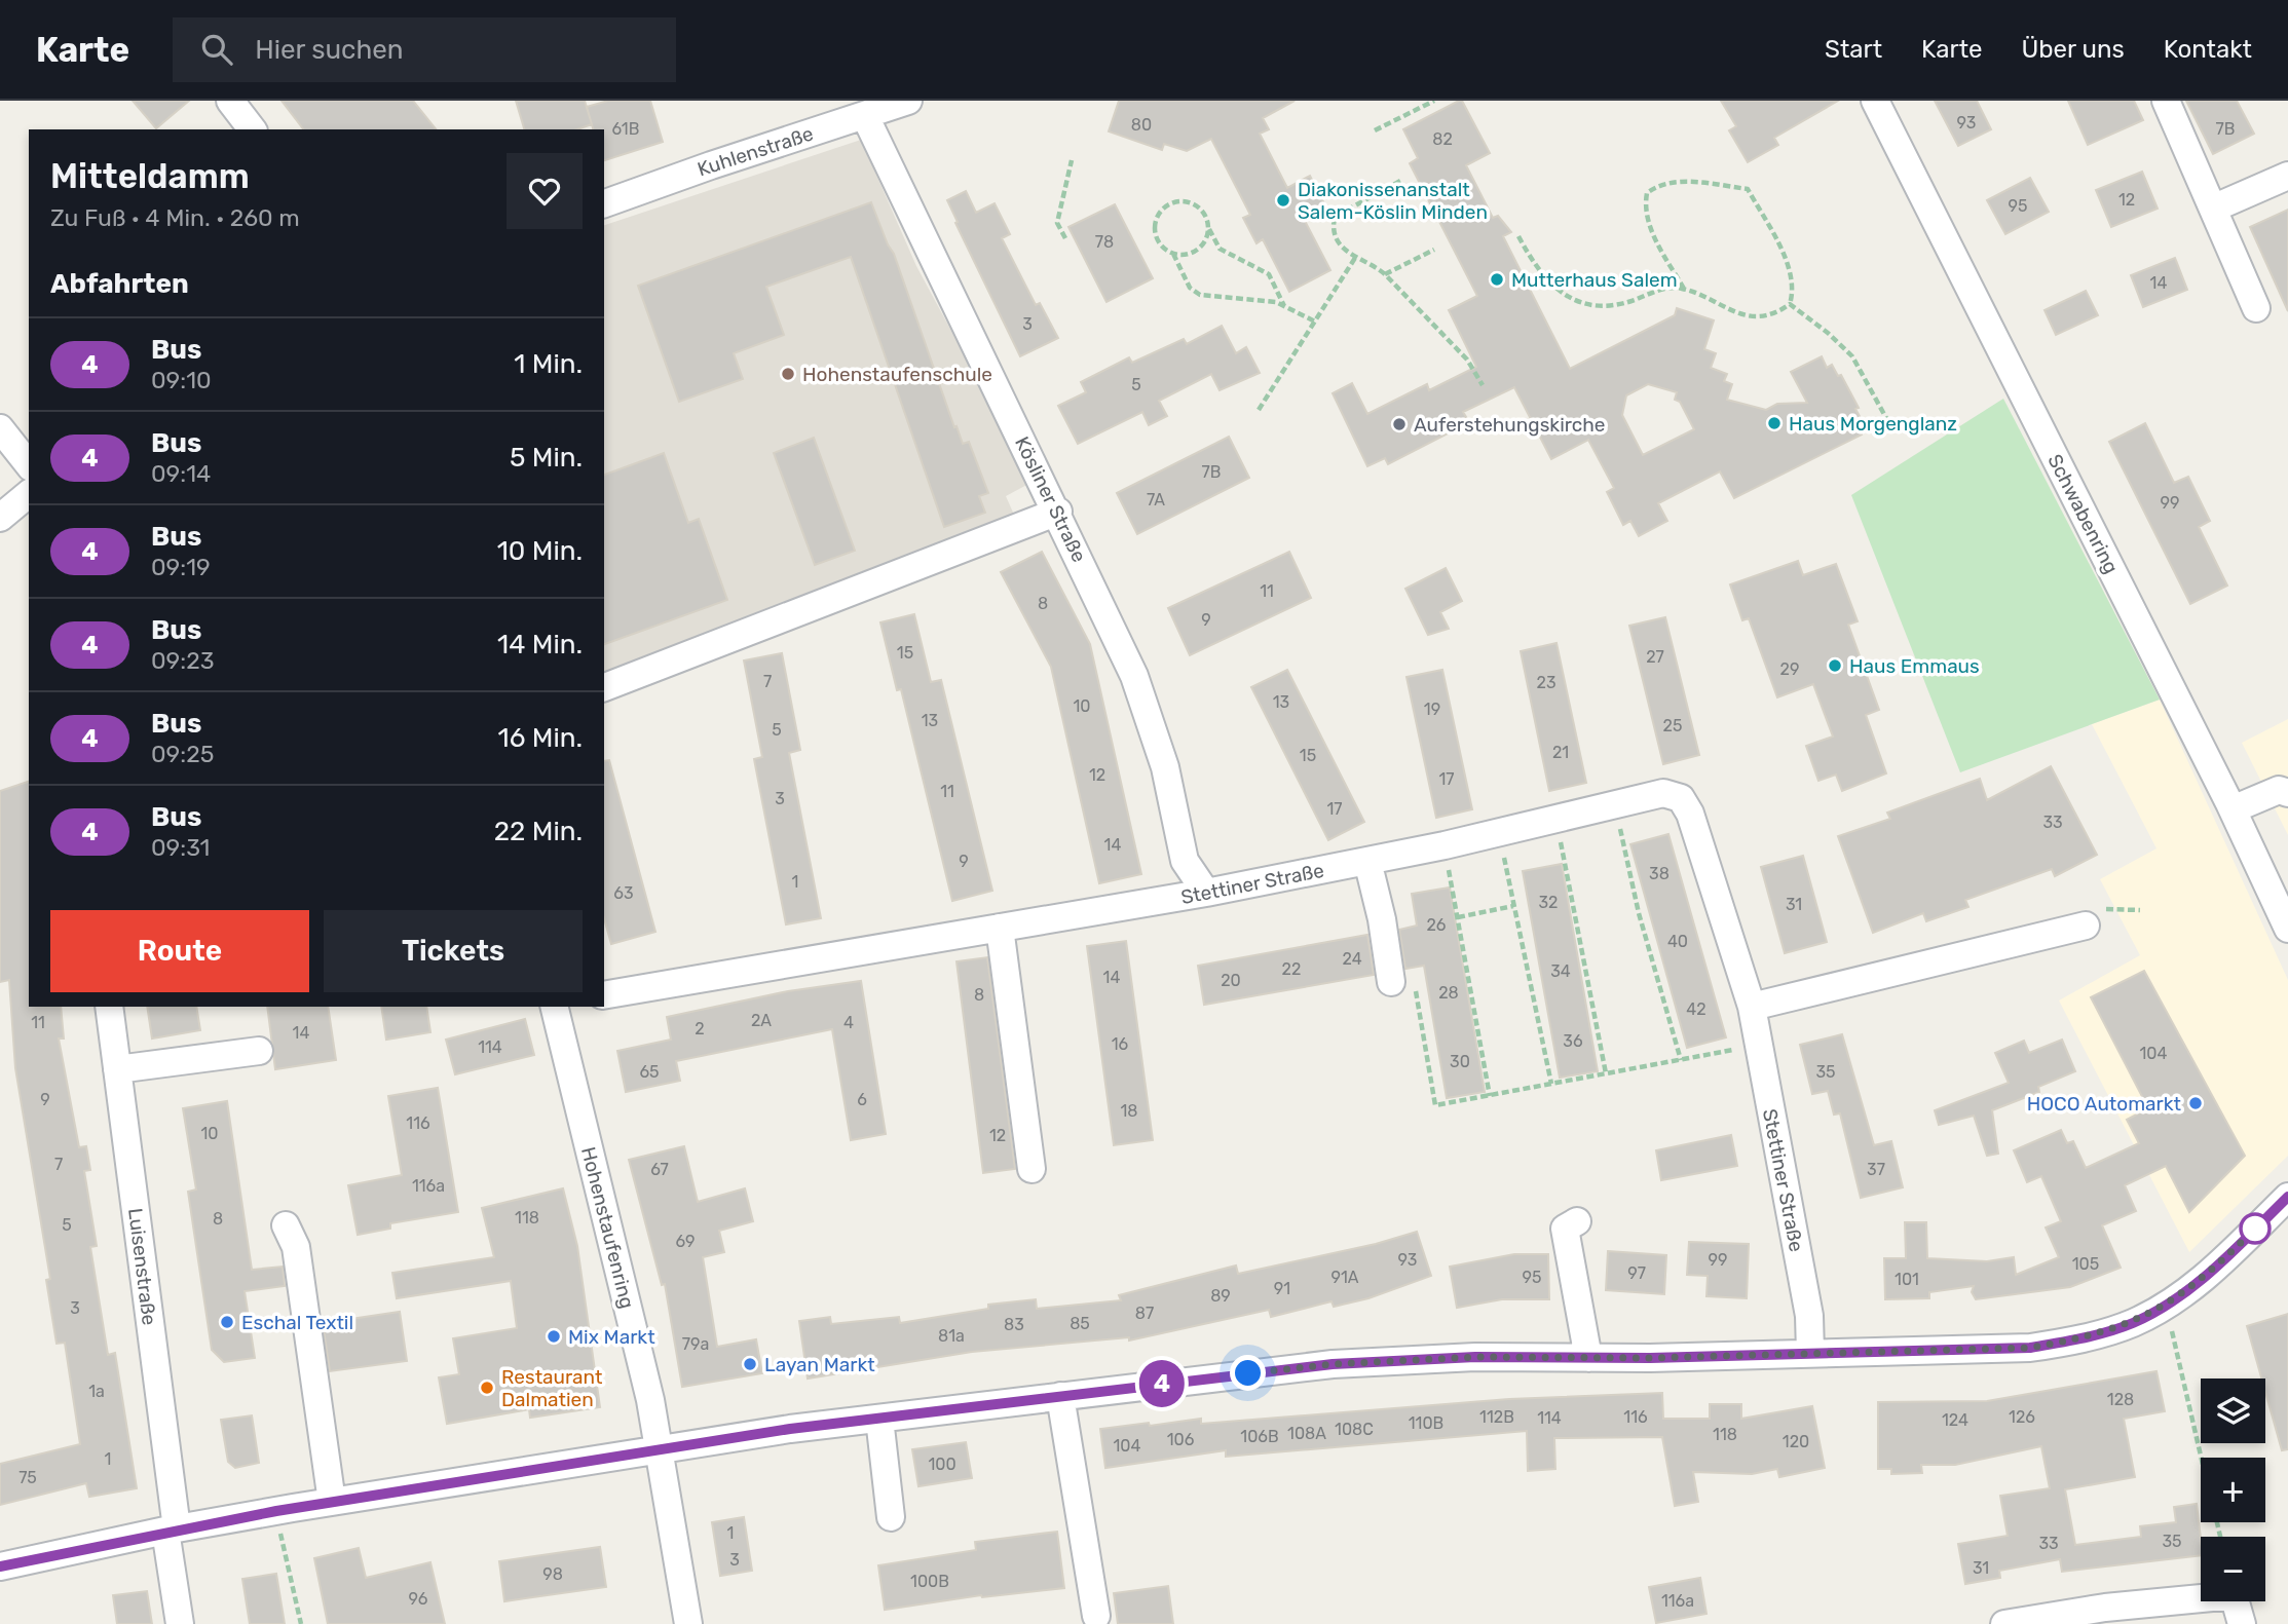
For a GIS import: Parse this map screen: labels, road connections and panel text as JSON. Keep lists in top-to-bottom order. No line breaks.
{"streets":{"street":["Kuhlenstraße","Kösliner Straße","Schwabenring","Stettiner Straße","Hohenstaufenring","Luisenstraße"]},"crossings":[["Kuhlenstraße","Kösliner Straße"],["Kösliner Straße","Stettiner Straße"]],"places":["Diakonissenanstalt Salem-Köslin Minden","Mutterhaus Salem","Hohenstaufenschule","Haus Morgenglanz","Auferstehungskirche","Haus Emmaus","HOCO Automarkt","Eschal Textil","Mix Markt","Layan Markt","Restaurant Dalmatien"],"lines":["bus line 4"],"house_numbers":["93","80","61B","7B","82","12","95","78","14","3","5","7B","7A","99","11","8","9","15","27","29","7","23","13","10","19","13","25","5","21","15","12","17","11","3","17","33","14","9","38","1","63","32","31","26","40","24","22","34","14","20","28","8","42","2A","11","4","2","14","36","16","114","104","30","65","35","9","6","18","116","10","12","7","67","37","116a","118","8","5","69","93","99","105","97","91A","95","101","91","89","3","87","85","83","81a","79a","1a","128","112B","116","126","114","124","110B","108C","108A","118","106B","106","120","104","1","100","75","1","35","33","3","31","98","100B","96","116a"],"page":{"header":"Karte","search":"Hier suchen","nav":["Start","Karte","Über uns","Kontakt"],"on_map":"4","heading":[["Mitteldamm","Zu Fuß · 4 Min. · 260 m"],"Abfahrten"],"list":[{"mark":"4","name":"Bus","note":"09:10","value":"1 Min."},{"mark":"4","name":"Bus","note":"09:14","value":"5 Min."},{"mark":"4","name":"Bus","note":"09:19","value":"10 Min."},{"mark":"4","name":"Bus","note":"09:23","value":"14 Min."},{"mark":"4","name":"Bus","note":"09:25","value":"16 Min."},{"mark":"4","name":"Bus","note":"09:31","value":"22 Min."}],"buttons":["Route","Tickets"],"map_buttons":["+","−"]}}
